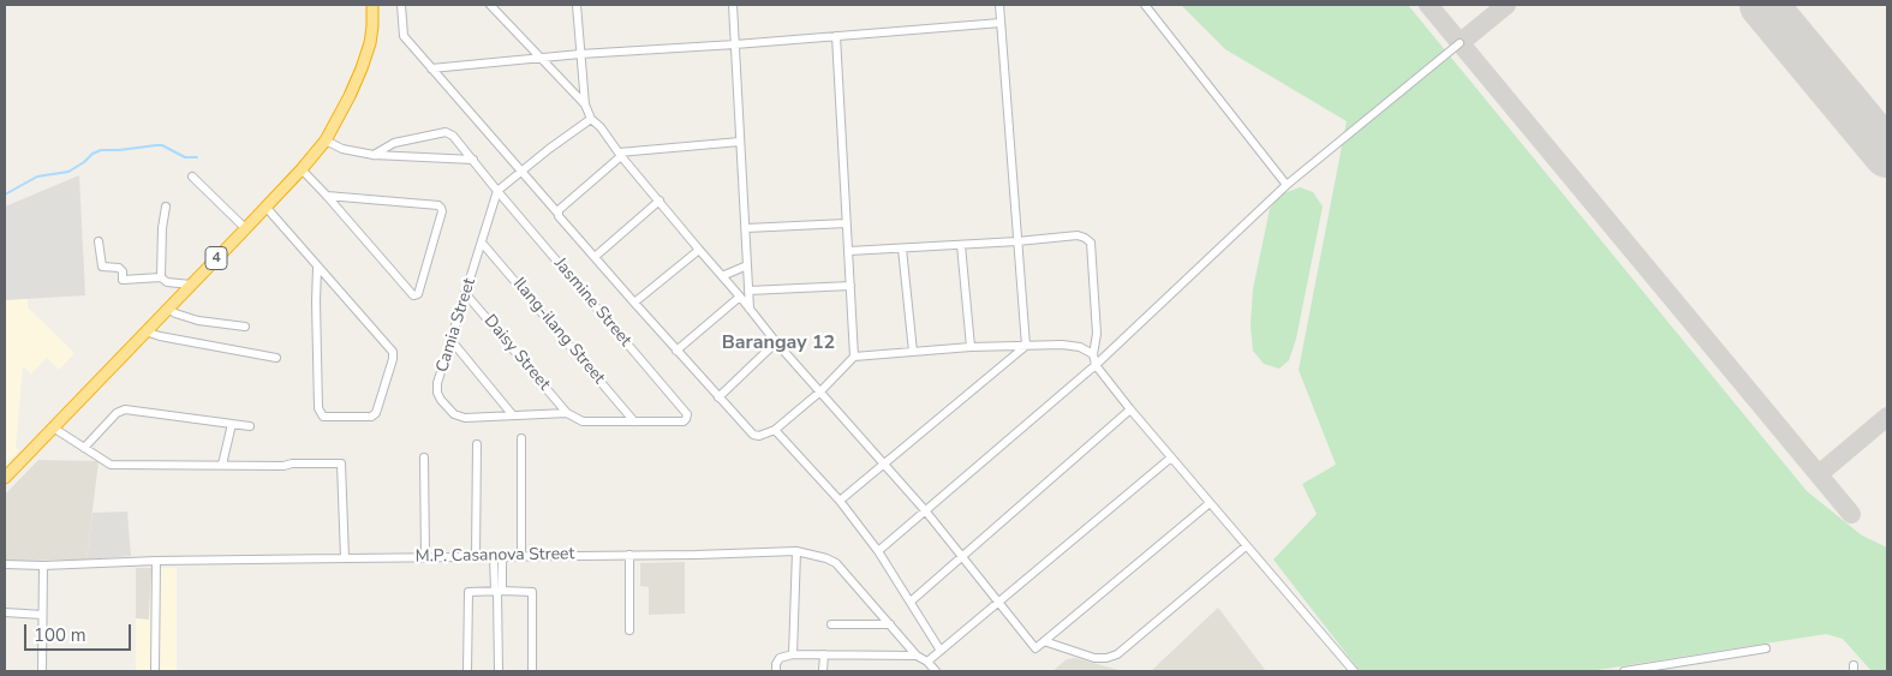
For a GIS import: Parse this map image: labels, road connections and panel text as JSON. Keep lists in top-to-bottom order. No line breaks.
{"streets":{"highway":["4"],"street":["Jasmine Street","Camia Street","Ilang-ilang Street","Daisy Street","M.P. Casanova Street"]},"crossings":[["Jasmine Street","Camia Street"],["Jasmine Street","Ilang-ilang Street"],["Camia Street","Ilang-ilang Street"],["Camia Street","Daisy Street"]],"districts":["Barangay 12"],"scale_bar":"100 m"}
